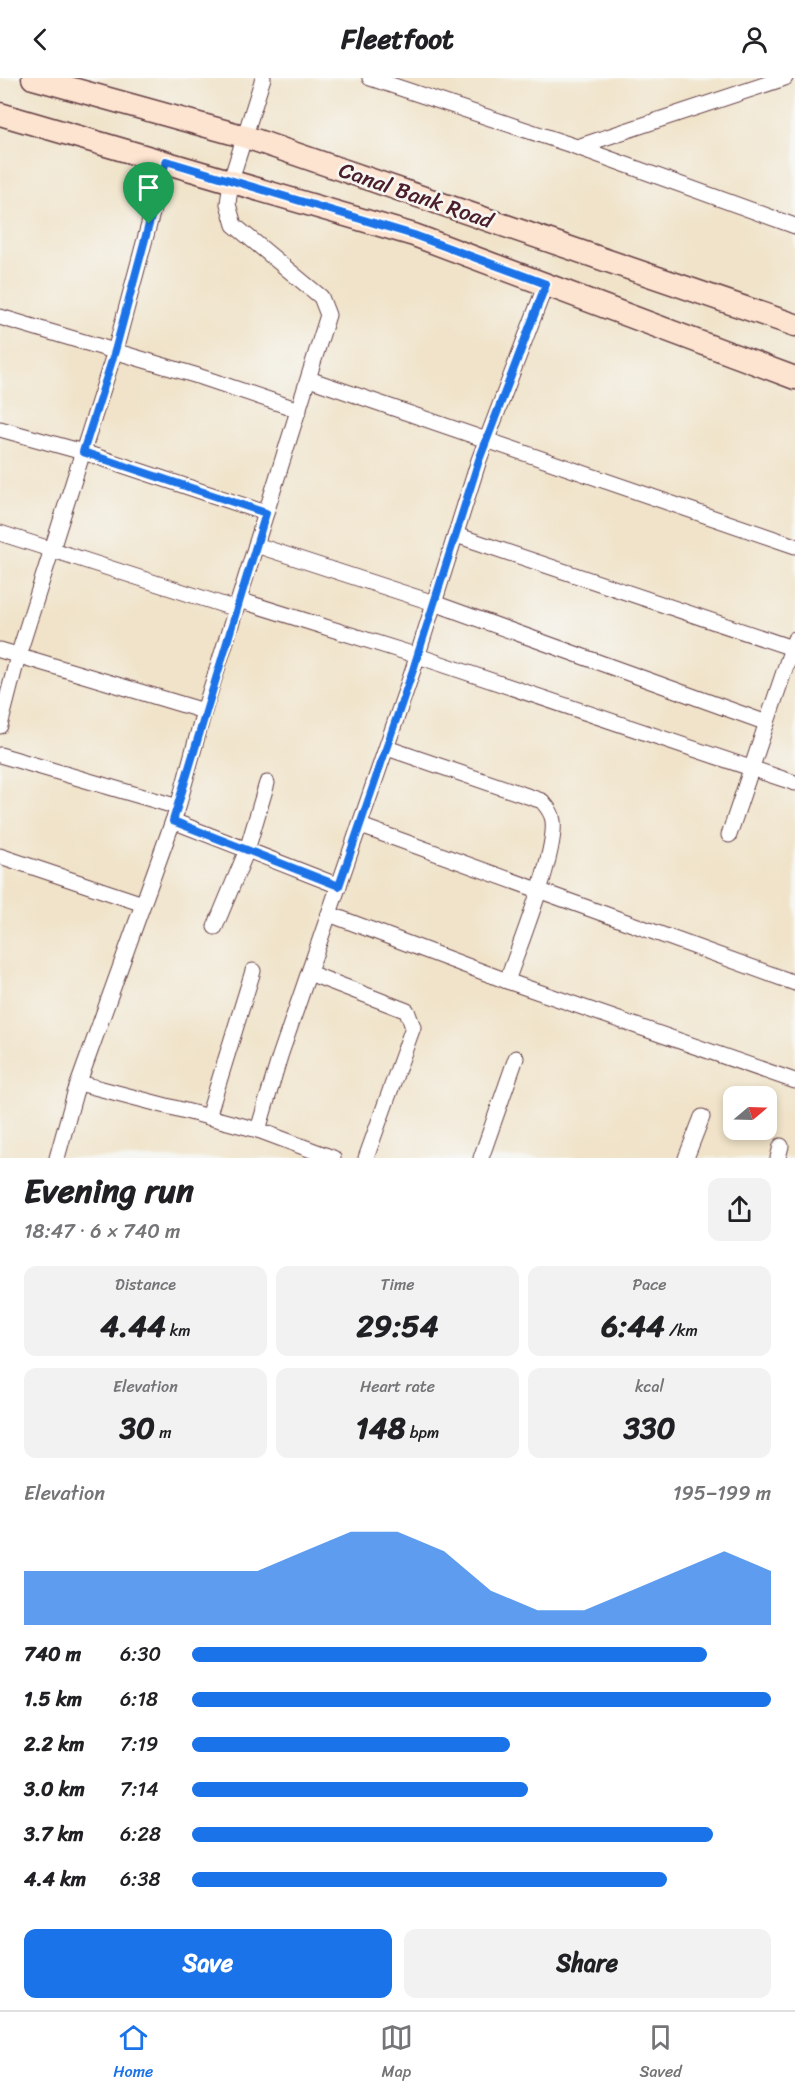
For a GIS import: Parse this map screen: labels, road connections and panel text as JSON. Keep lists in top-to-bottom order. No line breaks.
{"streets":{"main road":["Canal Bank Road"]},"north":"right","page":{"header":"Fleetfoot","heading":["Evening run","18:47 · 6 × 740 m"],"stats":[["Distance","4.44 km"],["Time","29:54"],["Pace","6:44 /km"],["Elevation","30 m"],["Heart rate","148 bpm"],["kcal","330"]],"chart":["Elevation","195–199 m"],"list":[{"name":"740 m","note":"6:30"},{"name":"1.5 km","note":"6:18"},{"name":"2.2 km","note":"7:19"},{"name":"3.0 km","note":"7:14"},{"name":"3.7 km","note":"6:28"},{"name":"4.4 km","note":"6:38"}],"buttons":["Save","Share"],"tabs":["Home","Map","Saved"]}}
